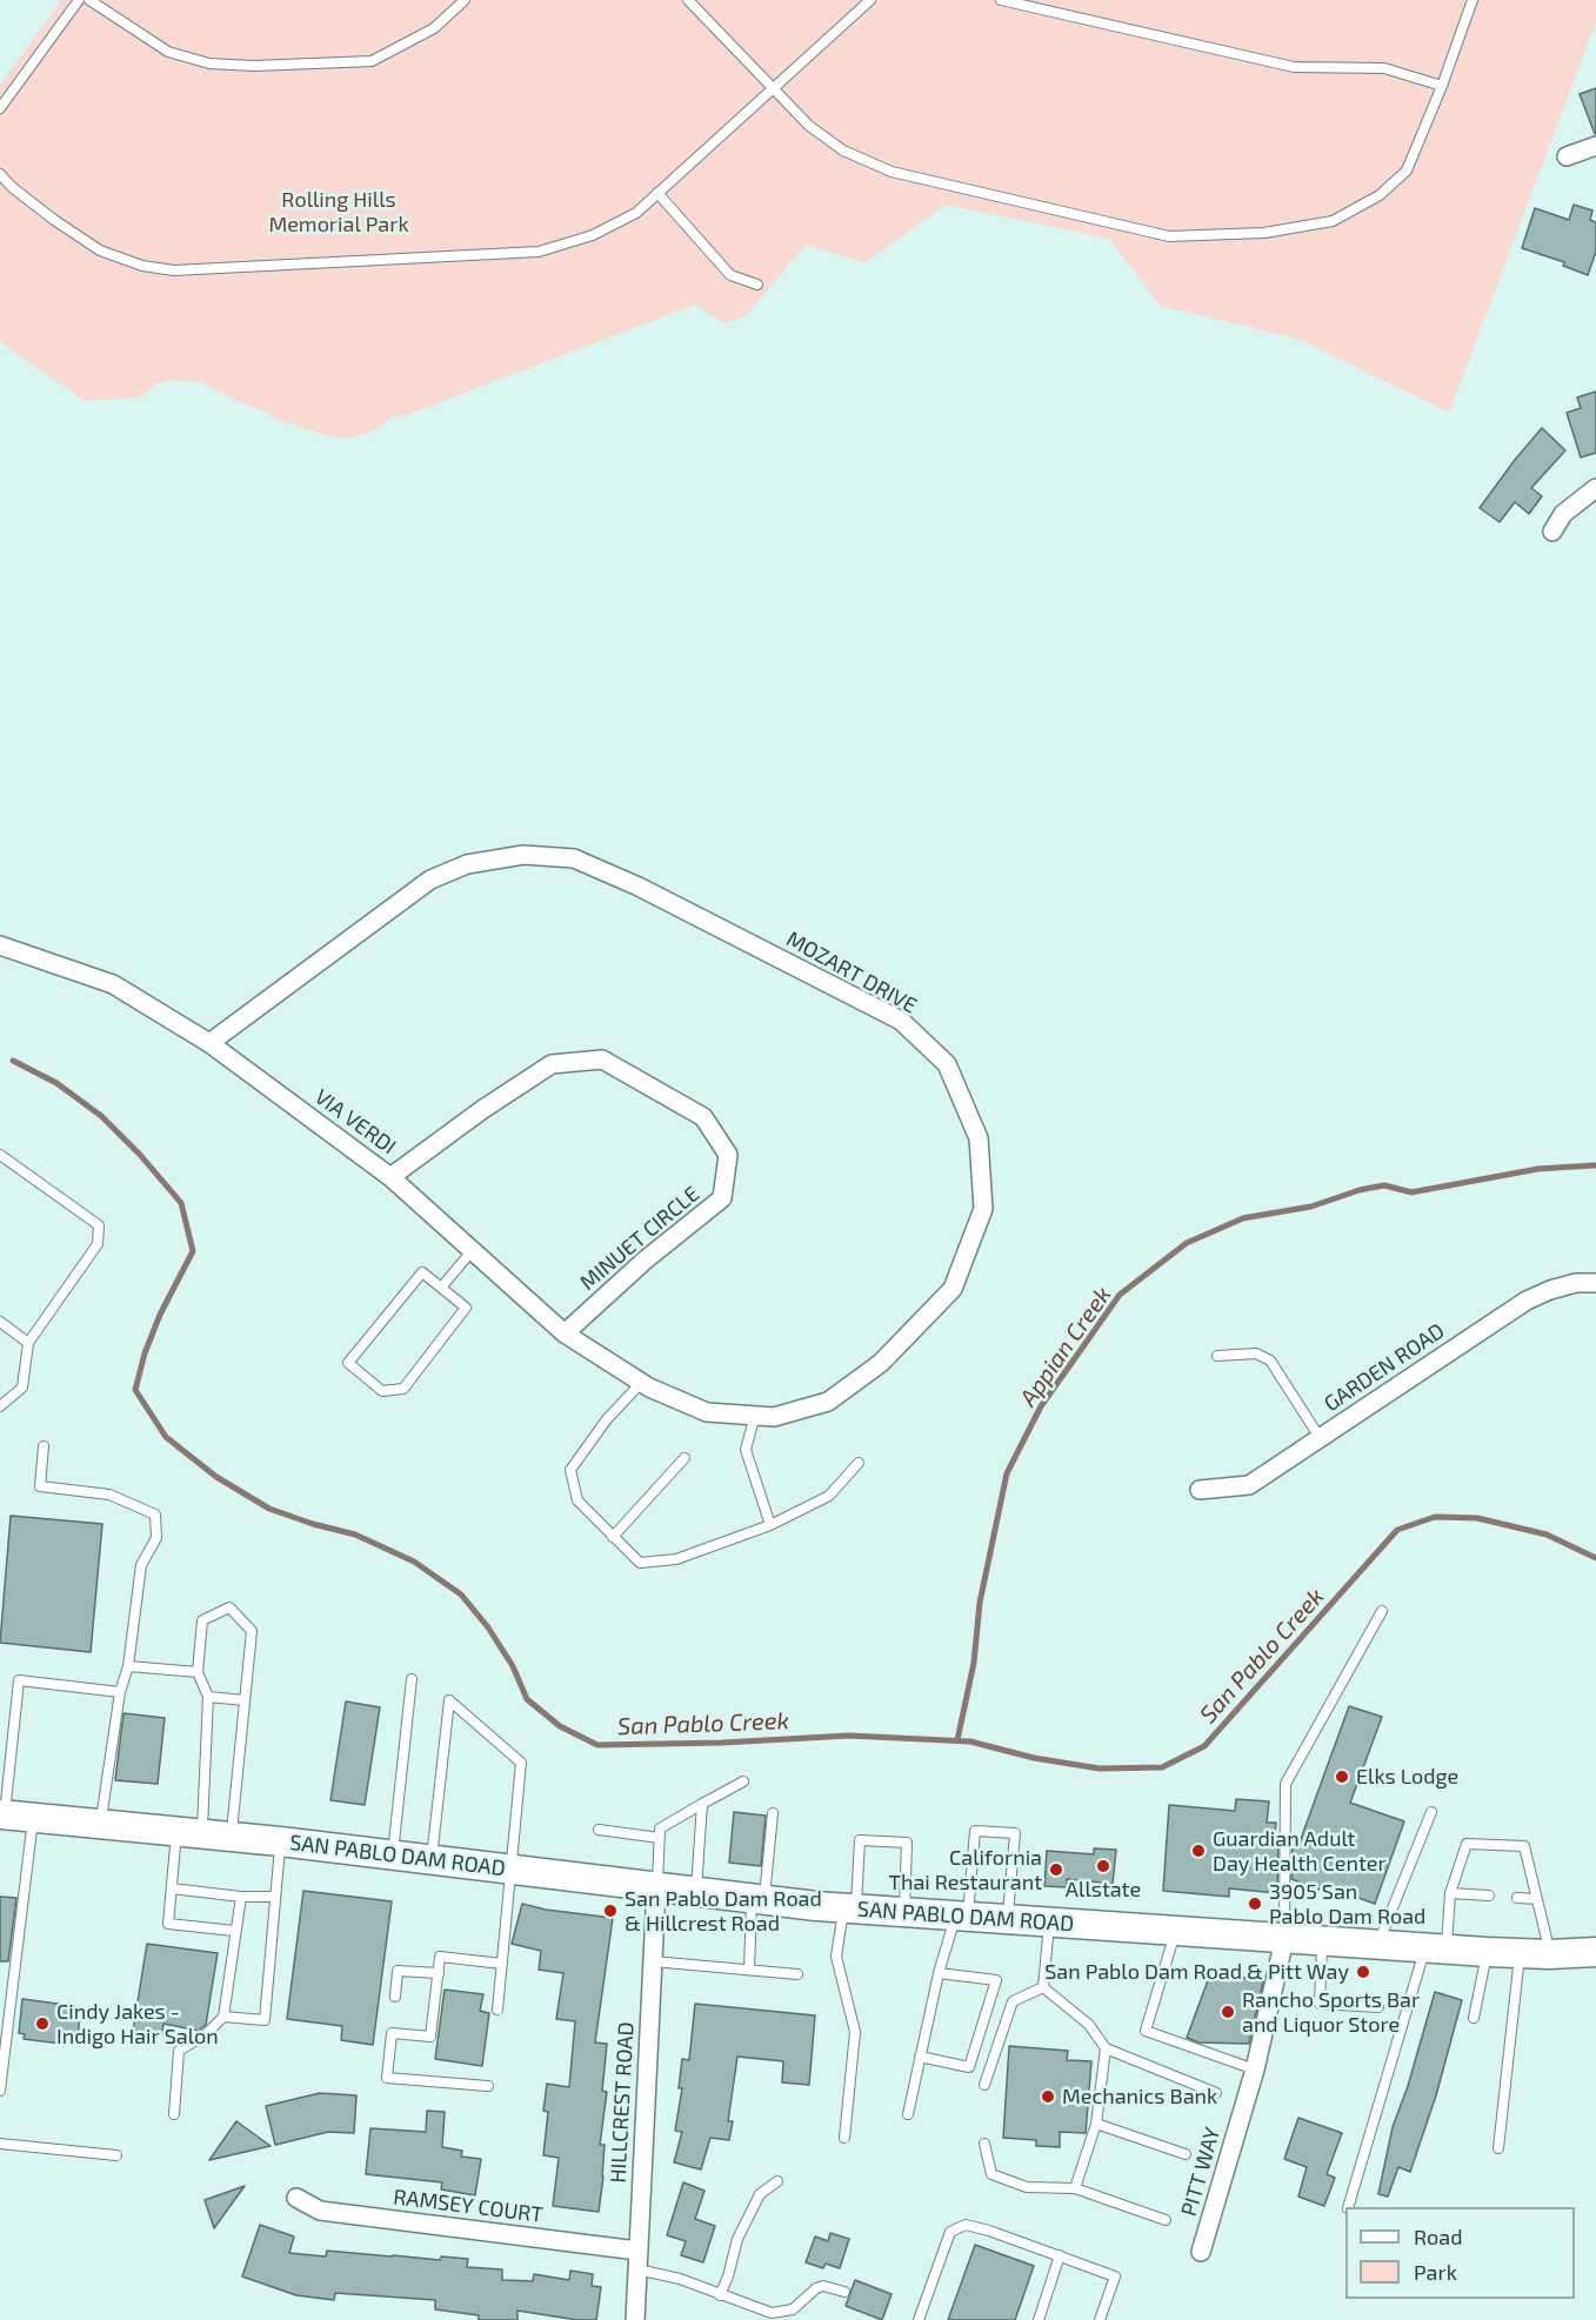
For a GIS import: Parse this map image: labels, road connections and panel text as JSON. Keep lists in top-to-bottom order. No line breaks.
{"streets":{"main road":["SAN PABLO DAM ROAD"],"street":["MOZART DRIVE","VIA VERDI","MINUET CIRCLE","GARDEN ROAD","HILLCREST ROAD","PITT WAY","RAMSEY COURT"]},"crossings":[["MOZART DRIVE","VIA VERDI"],["VIA VERDI","MINUET CIRCLE"],["SAN PABLO DAM ROAD","HILLCREST ROAD"],["SAN PABLO DAM ROAD","PITT WAY"],["HILLCREST ROAD","RAMSEY COURT"]],"water":["Appian Creek","San Pablo Creek"],"parks":["Rolling Hills Memorial Park"],"places":["Elks Lodge","Guardian Adult Day Health Center","Allstate","California Thai Restaurant","3905 San Pablo Dam Road","San Pablo Dam Road & Hillcrest Road","San Pablo Dam Road & Pitt Way","Rancho Sports Bar and Liquor Store","Cindy Jakes - Indigo Hair Salon","Mechanics Bank"],"legend":["Road","Park"]}
